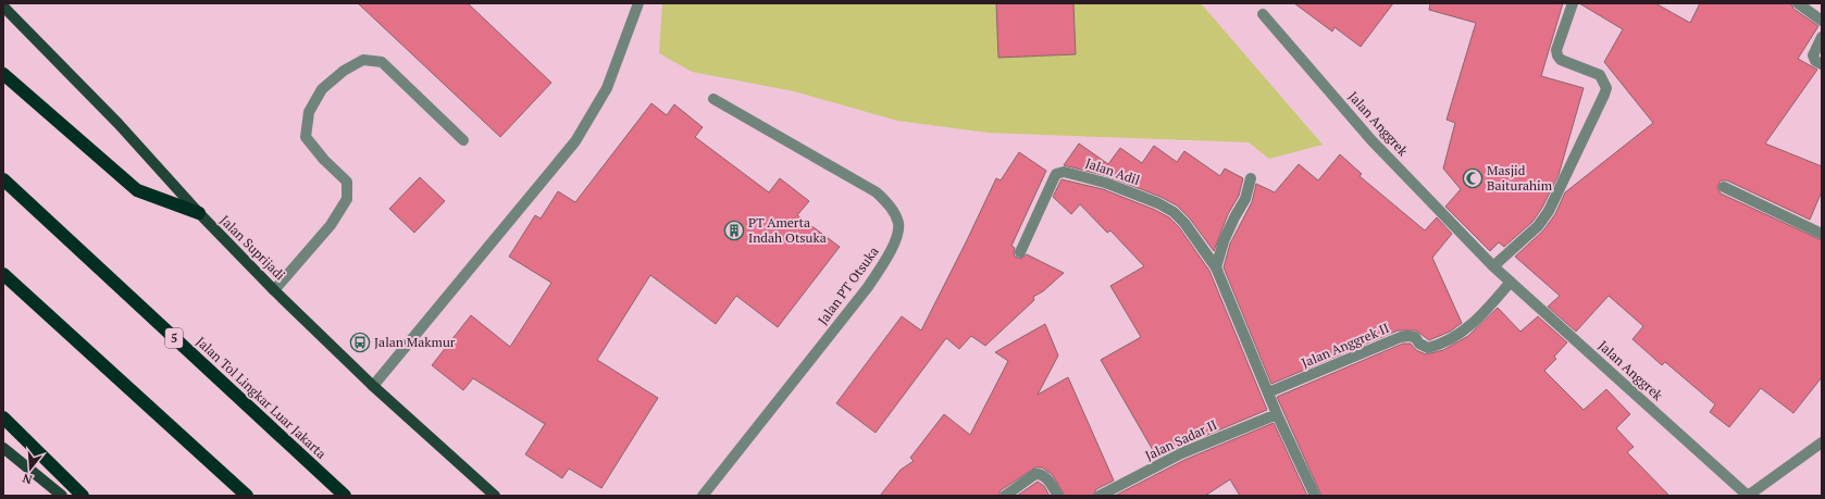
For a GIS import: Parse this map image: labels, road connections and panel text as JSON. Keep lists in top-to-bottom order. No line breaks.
{"streets":{"highway":["5","Jalan Tol Lingkar Luar Jakarta"],"main road":["Jalan Suprijadi"],"street":["Jalan Anggrek","Jalan Adil","Jalan PT Otsuka","Jalan Anggrek II","Jalan Sadar II"]},"crossings":[["Jalan Anggrek","Jalan Anggrek II"],["Jalan Adil","Jalan Anggrek II"],["Jalan Adil","Jalan Sadar II"]],"places":{"mosque":["Masjid Baiturahim"],"building":["PT Amerta Indah Otsuka"],"bus stop":["Jalan Makmur"]},"north":"bottom"}
